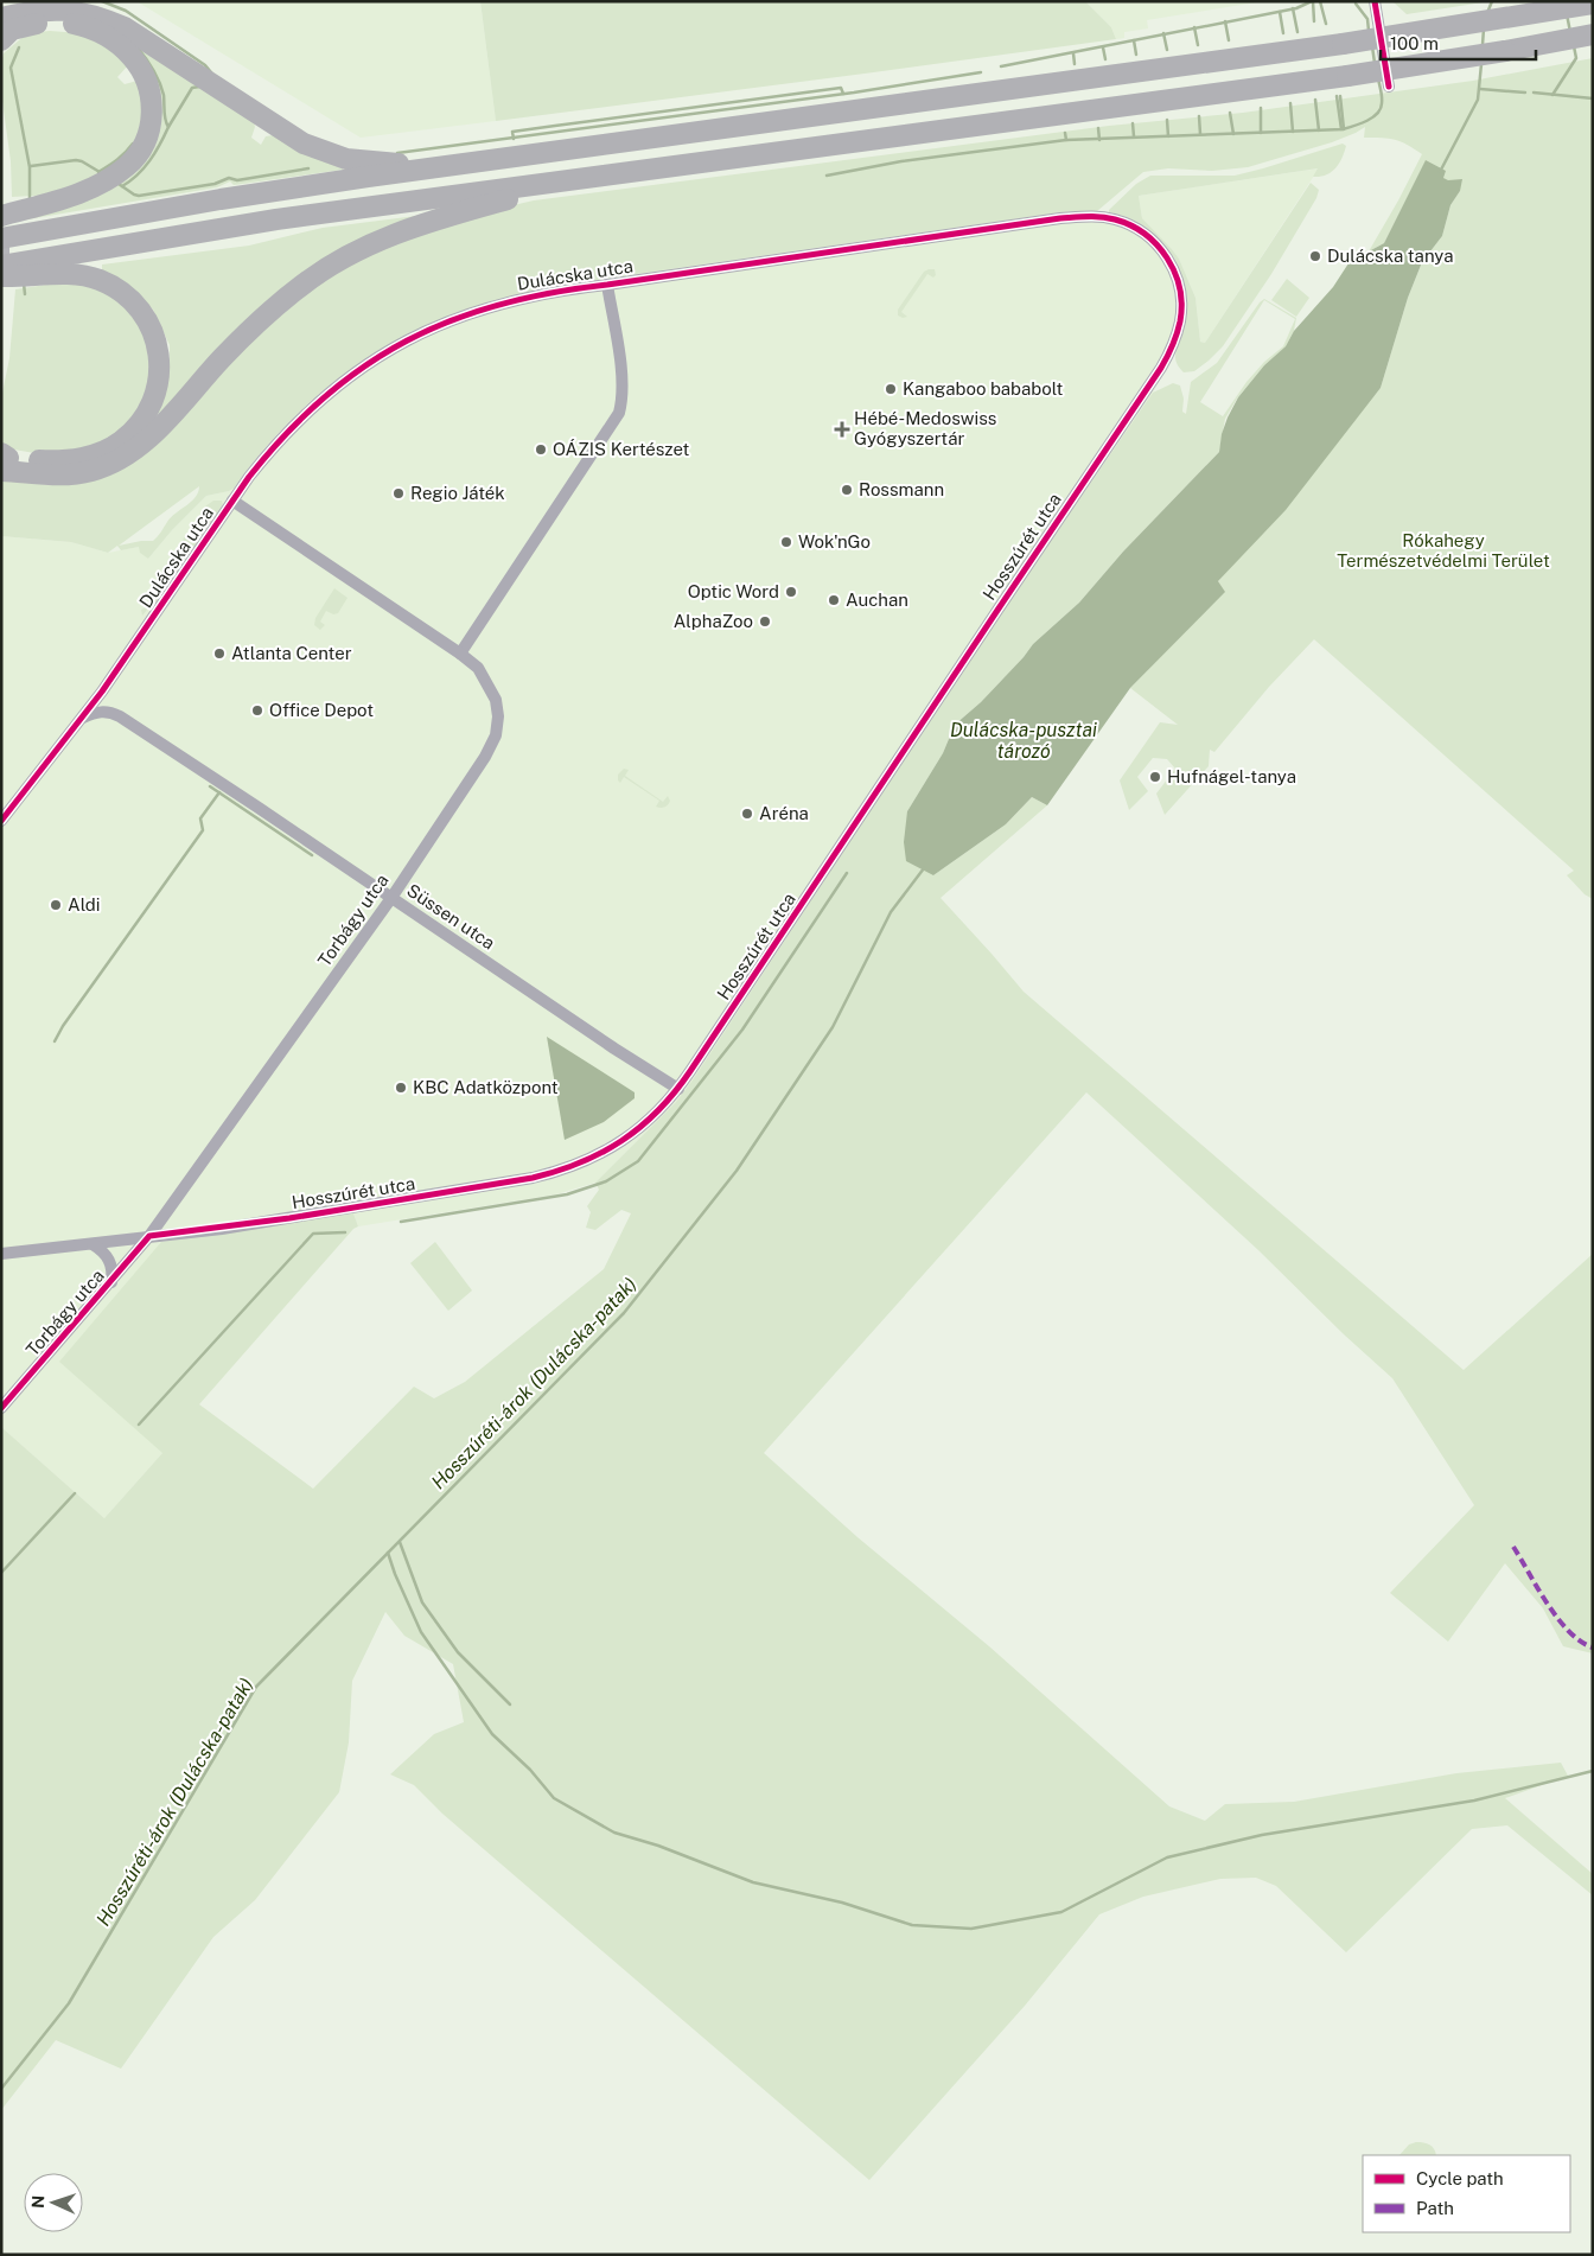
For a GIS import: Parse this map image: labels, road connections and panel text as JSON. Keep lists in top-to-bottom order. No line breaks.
{"streets":{"street":["Dulácska utca","Hosszúrét utca","Süssen utca","Torbágy utca"]},"crossings":[["Dulácska utca","Hosszúrét utca"],["Dulácska utca","Süssen utca"],["Dulácska utca","Torbágy utca"],["Hosszúrét utca","Süssen utca"],["Hosszúrét utca","Torbágy utca"],["Süssen utca","Torbágy utca"]],"water":["Dulácska-pusztai tározó","Hosszúréti-árok (Dulácska-patak)"],"parks":["Rókahegy Természetvédelmi Terület"],"places":{"other":["Dulácska tanya","Kangaboo bababolt","OÁZIS Kertészet","Rossmann","Regio Játék","Wok'nGo","Optic Word","Auchan","AlphaZoo","Atlanta Center","Office Depot","Hufnágel-tanya","Aréna","Aldi","KBC Adatközpont"],"health":["Hébé-Medoswiss Gyógyszertár"]},"legend":["Cycle path","Path"],"scale_bar":"100 m","north":"left"}
